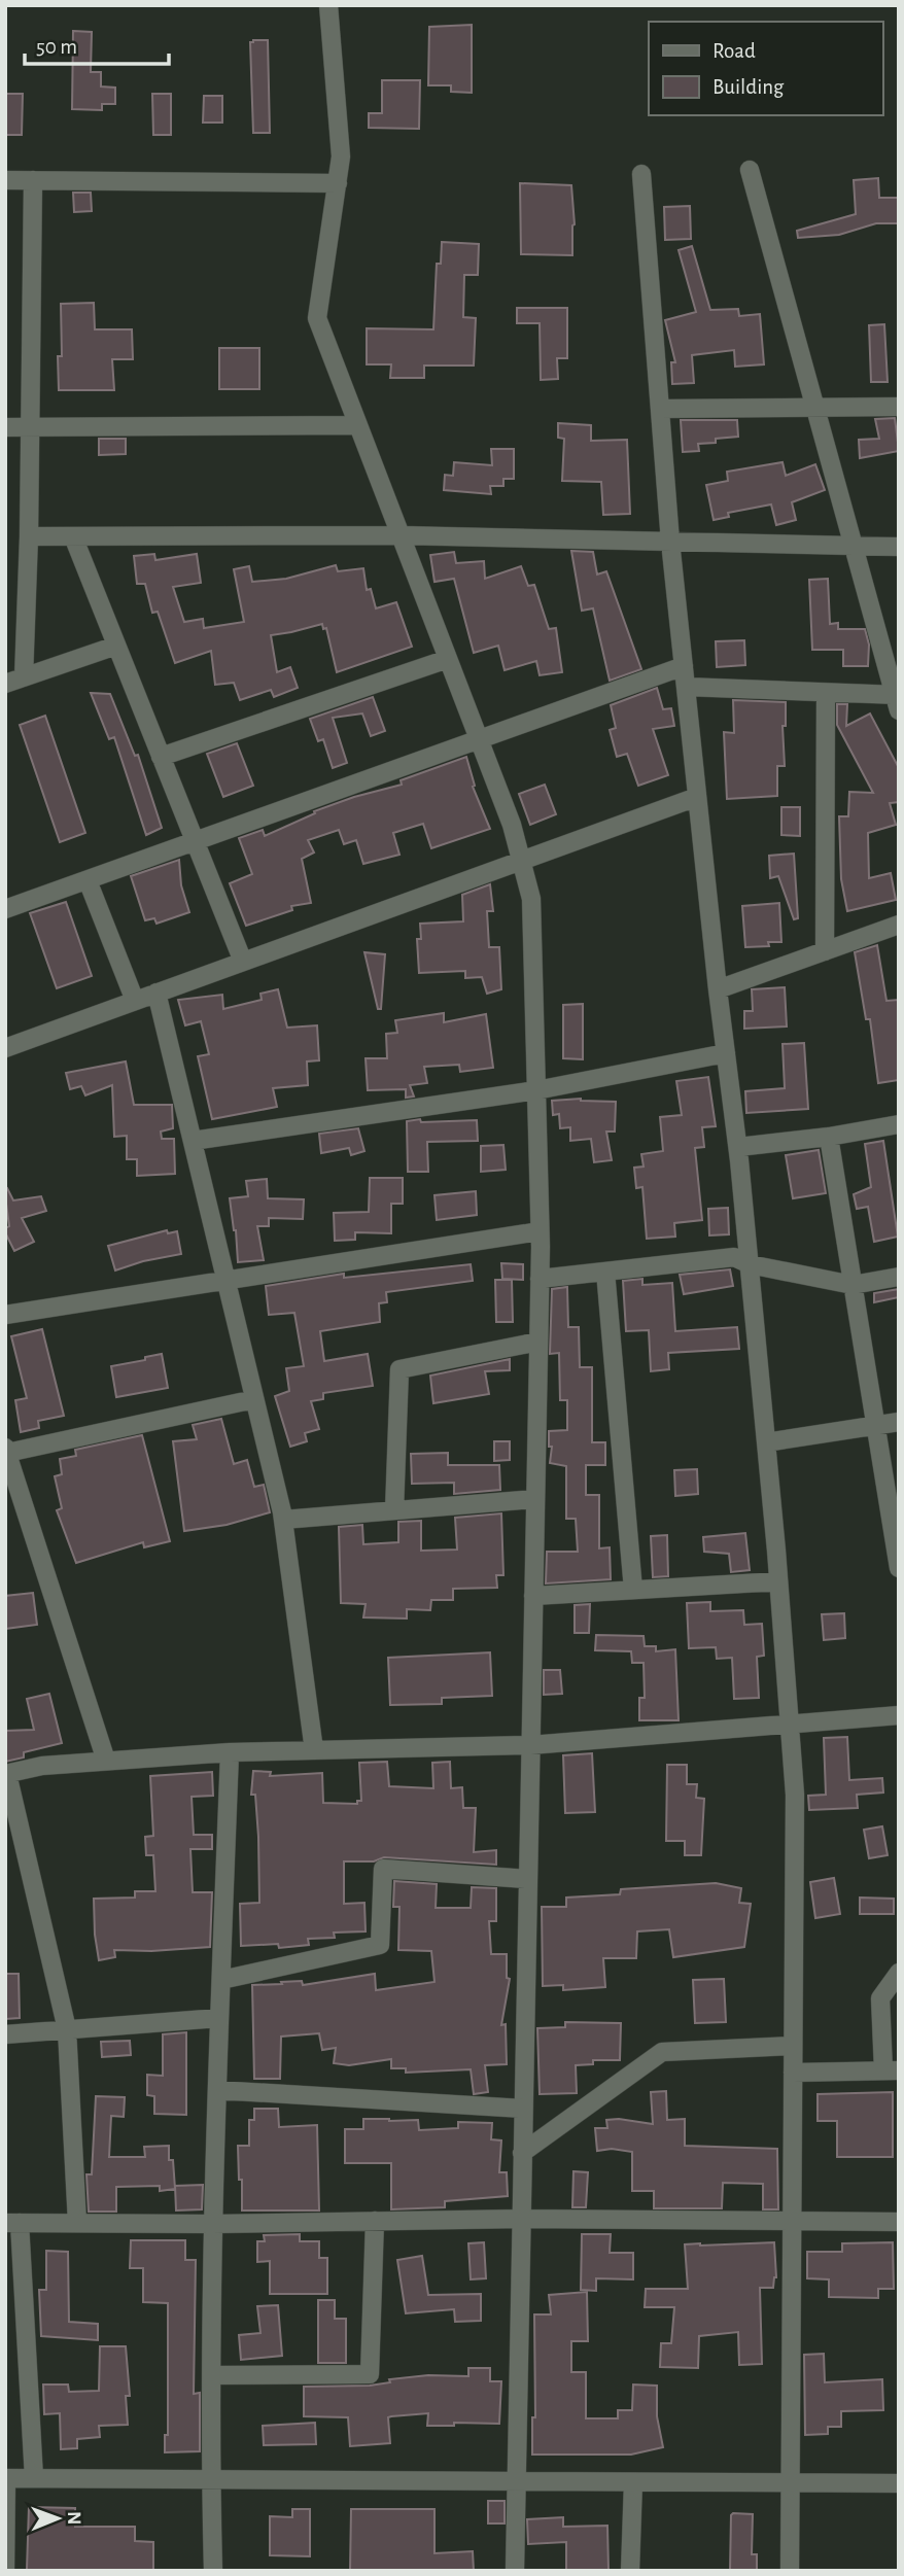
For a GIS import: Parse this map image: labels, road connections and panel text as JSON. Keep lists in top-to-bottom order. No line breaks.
{"legend":["Road","Building"],"scale_bar":"50 m","north":"right"}
